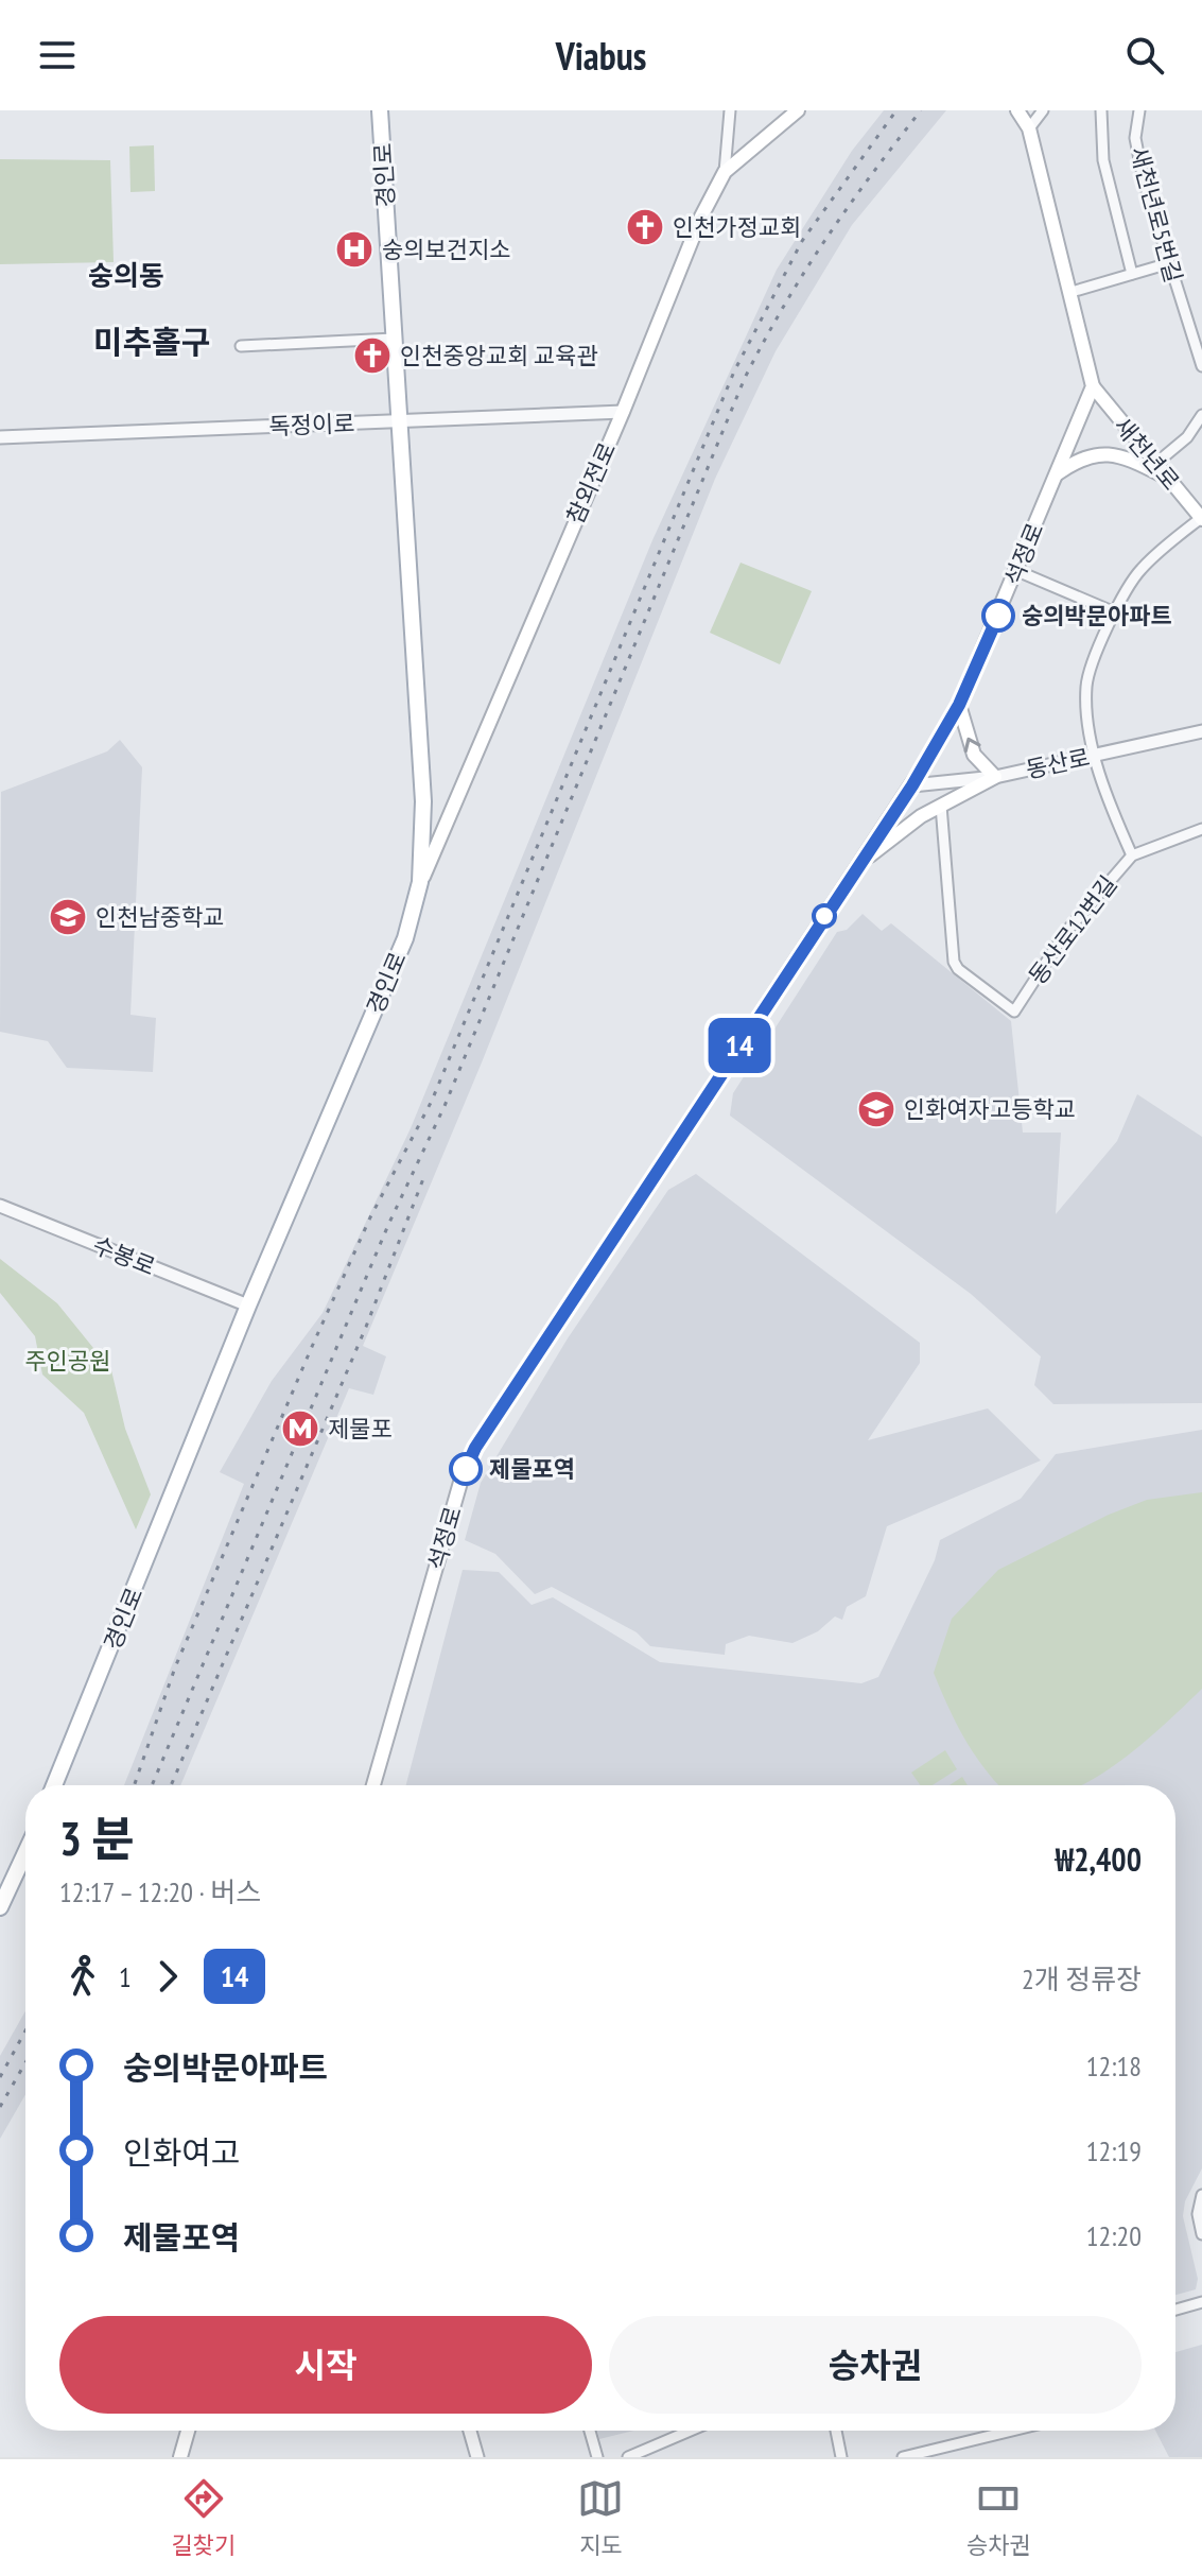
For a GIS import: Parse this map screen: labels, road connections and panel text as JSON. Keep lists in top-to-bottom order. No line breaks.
{"streets":{"main road":["경인로","새천년로","참외전로","석정로"],"street":["새천년로5번길","독정이로","동산로","동산로12번길","수봉로"]},"crossings":[["경인로","독정이로"],["경인로","참외전로"],["경인로","수봉로"],["독정이로","참외전로"],["새천년로","석정로"],["새천년로","동산로12번길"],["석정로","동산로"],["동산로","동산로12번길"]],"districts":["숭의동","미추홀구"],"parks":["주인공원"],"places":{"church":["인천가정교회","인천중앙교회 교육관"],"hospital":["숭의보건지소"],"other":["숭의박문아파트","제물포역"],"school or university":["인천남중학교","인화여자고등학교"],"metro station":["제물포"]},"lines":["bus line 14"],"page":{"header":"Viabus","on_map":"14","heading":["3 분","12:17 – 12:20 · 버스","₩2,400"],"legs":["1","14","2개 정류장"],"list":[{"name":"숭의박문아파트","value":"12:18"},{"name":"인화여고","value":"12:19"},{"name":"제물포역","value":"12:20"}],"buttons":["시작","승차권"],"tabs":["길찾기","지도","승차권"]}}
